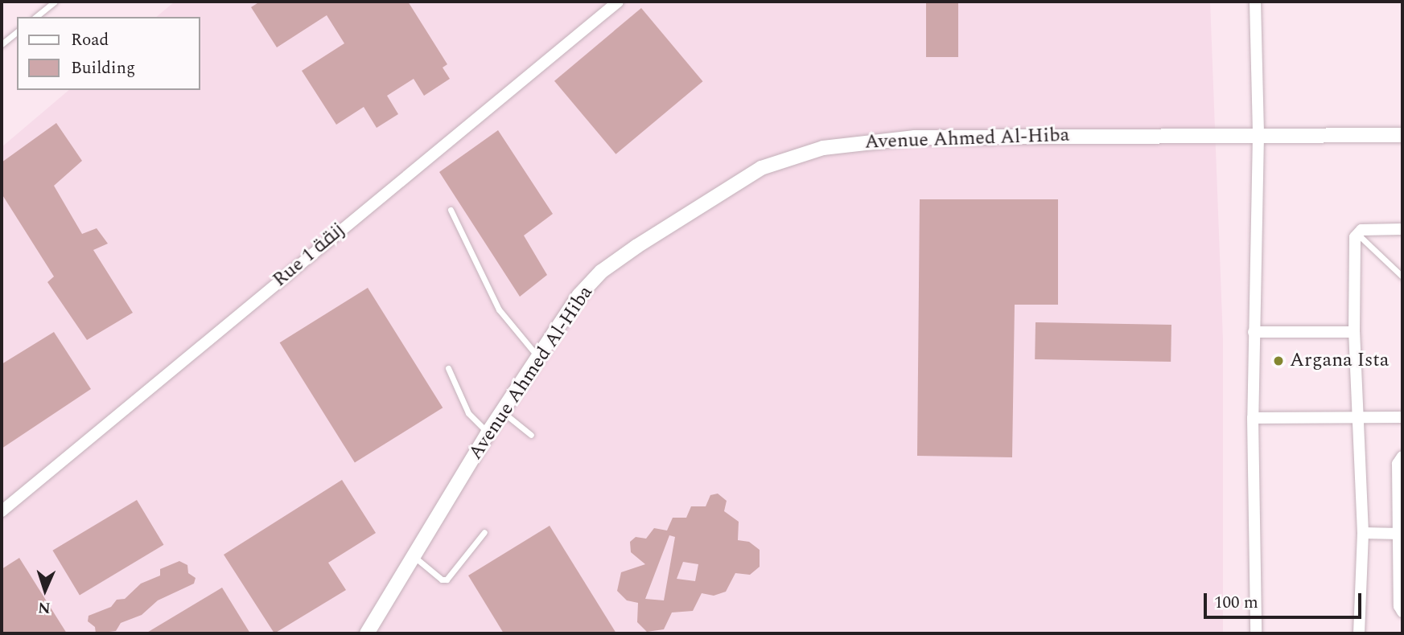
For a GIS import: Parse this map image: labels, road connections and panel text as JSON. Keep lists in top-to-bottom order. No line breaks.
{"streets":{"street":["Avenue Ahmed Al-Hiba","Rue 1 زنقة"]},"places":["Argana Ista"],"legend":["Road","Building"],"scale_bar":"100 m","north":"bottom"}
